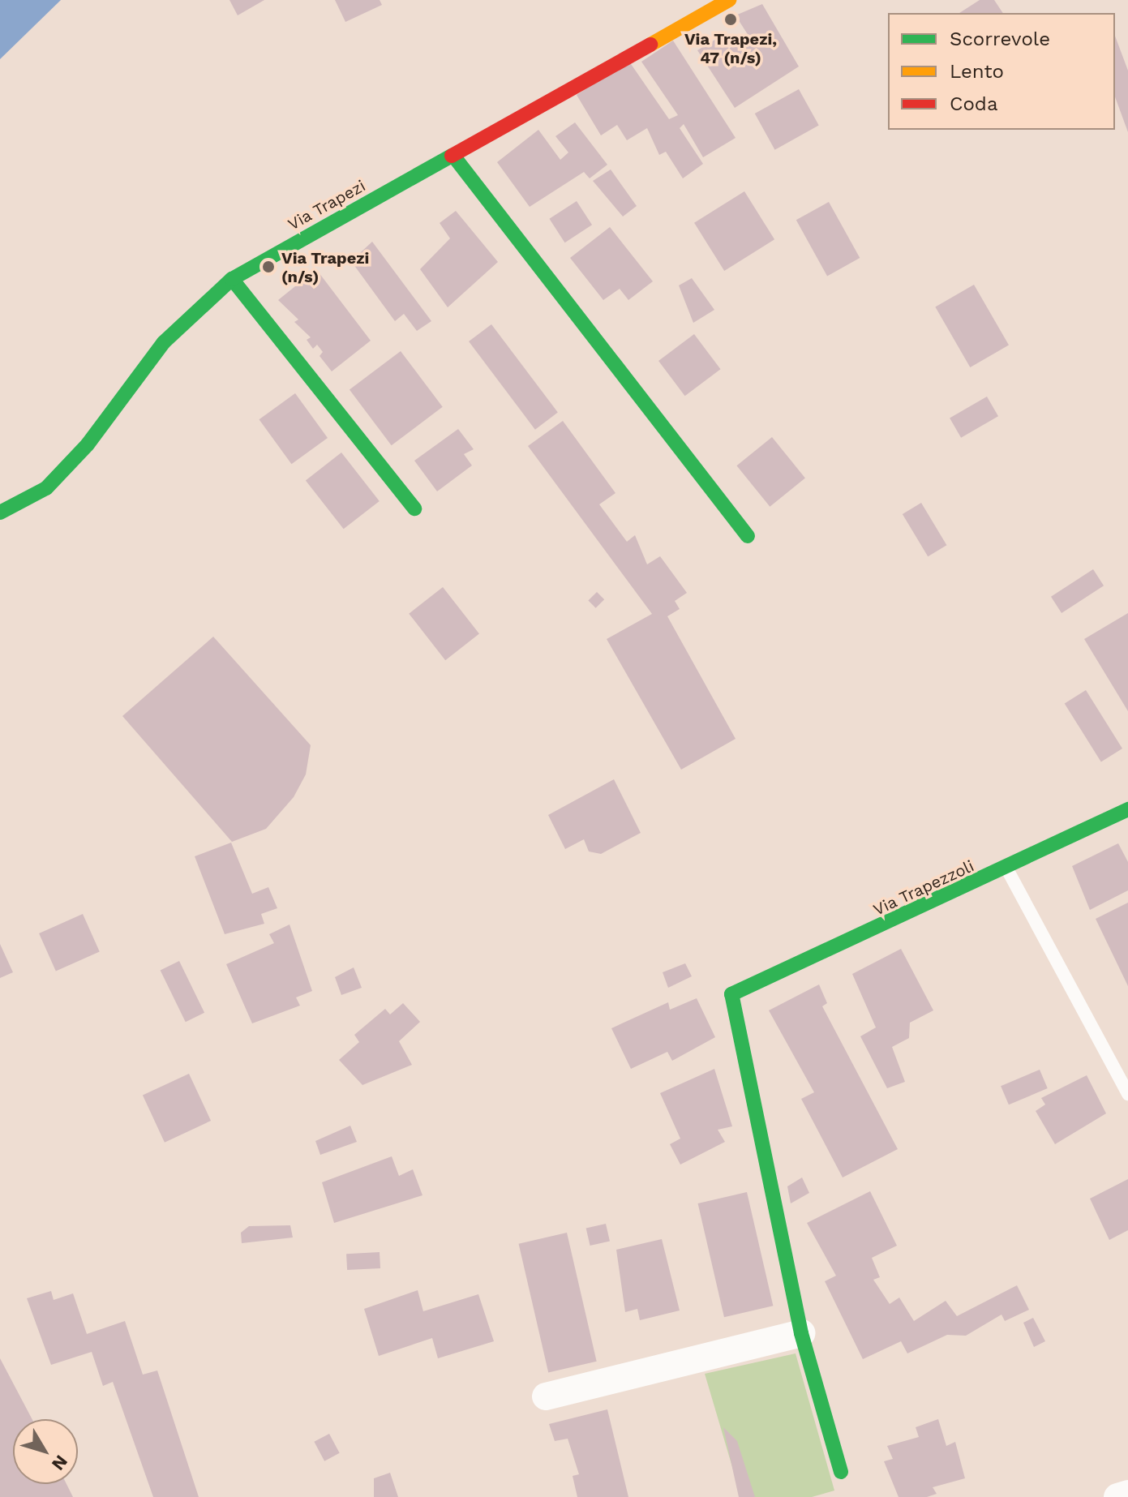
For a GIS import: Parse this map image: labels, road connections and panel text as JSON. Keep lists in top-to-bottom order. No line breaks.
{"streets":{"street":["Via Trapezi","Via Trapezzoli"]},"places":["Via Trapezi, 47 (n/s)","Via Trapezi (n/s)"],"legend":["Scorrevole","Lento","Coda"],"north":"bottom right"}
